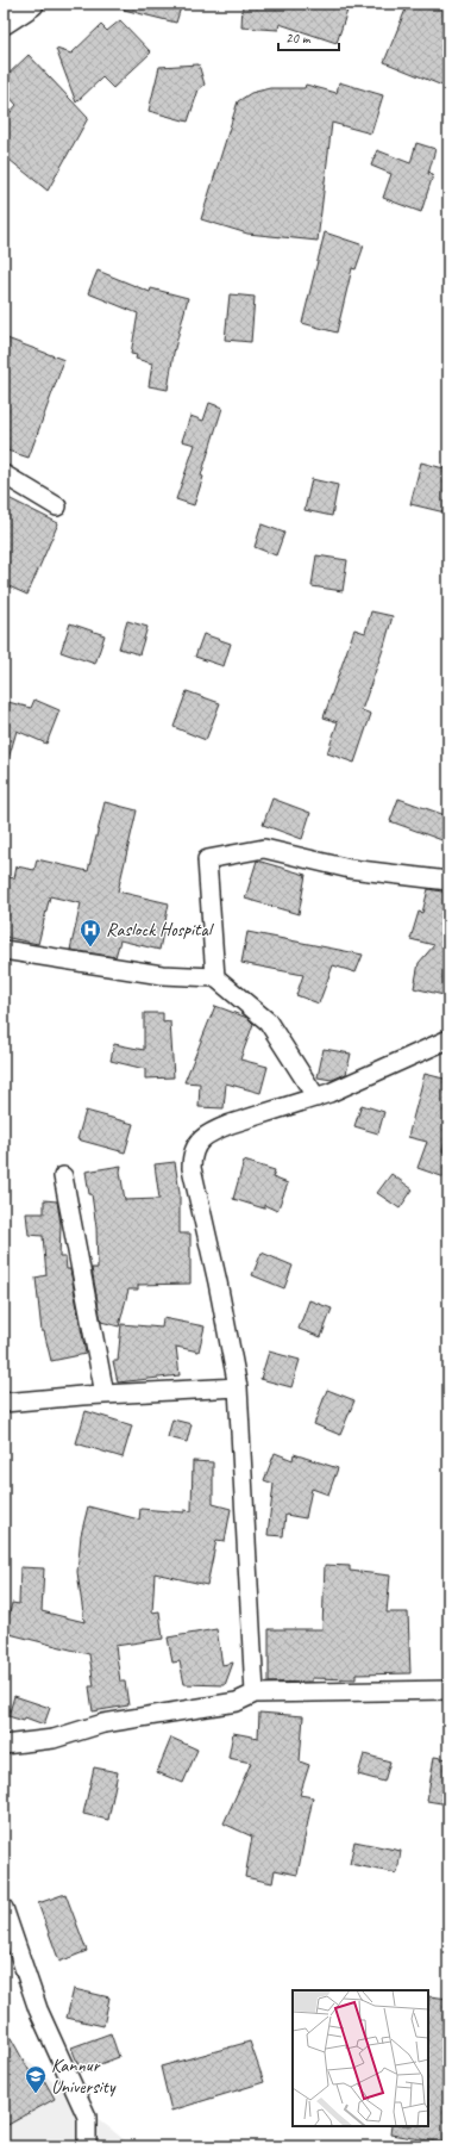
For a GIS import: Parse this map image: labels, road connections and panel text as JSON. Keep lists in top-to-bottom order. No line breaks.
{"places":{"hospital":["Raslock Hospital"],"school or university":["Kannur University"]},"scale_bar":"20 m"}
